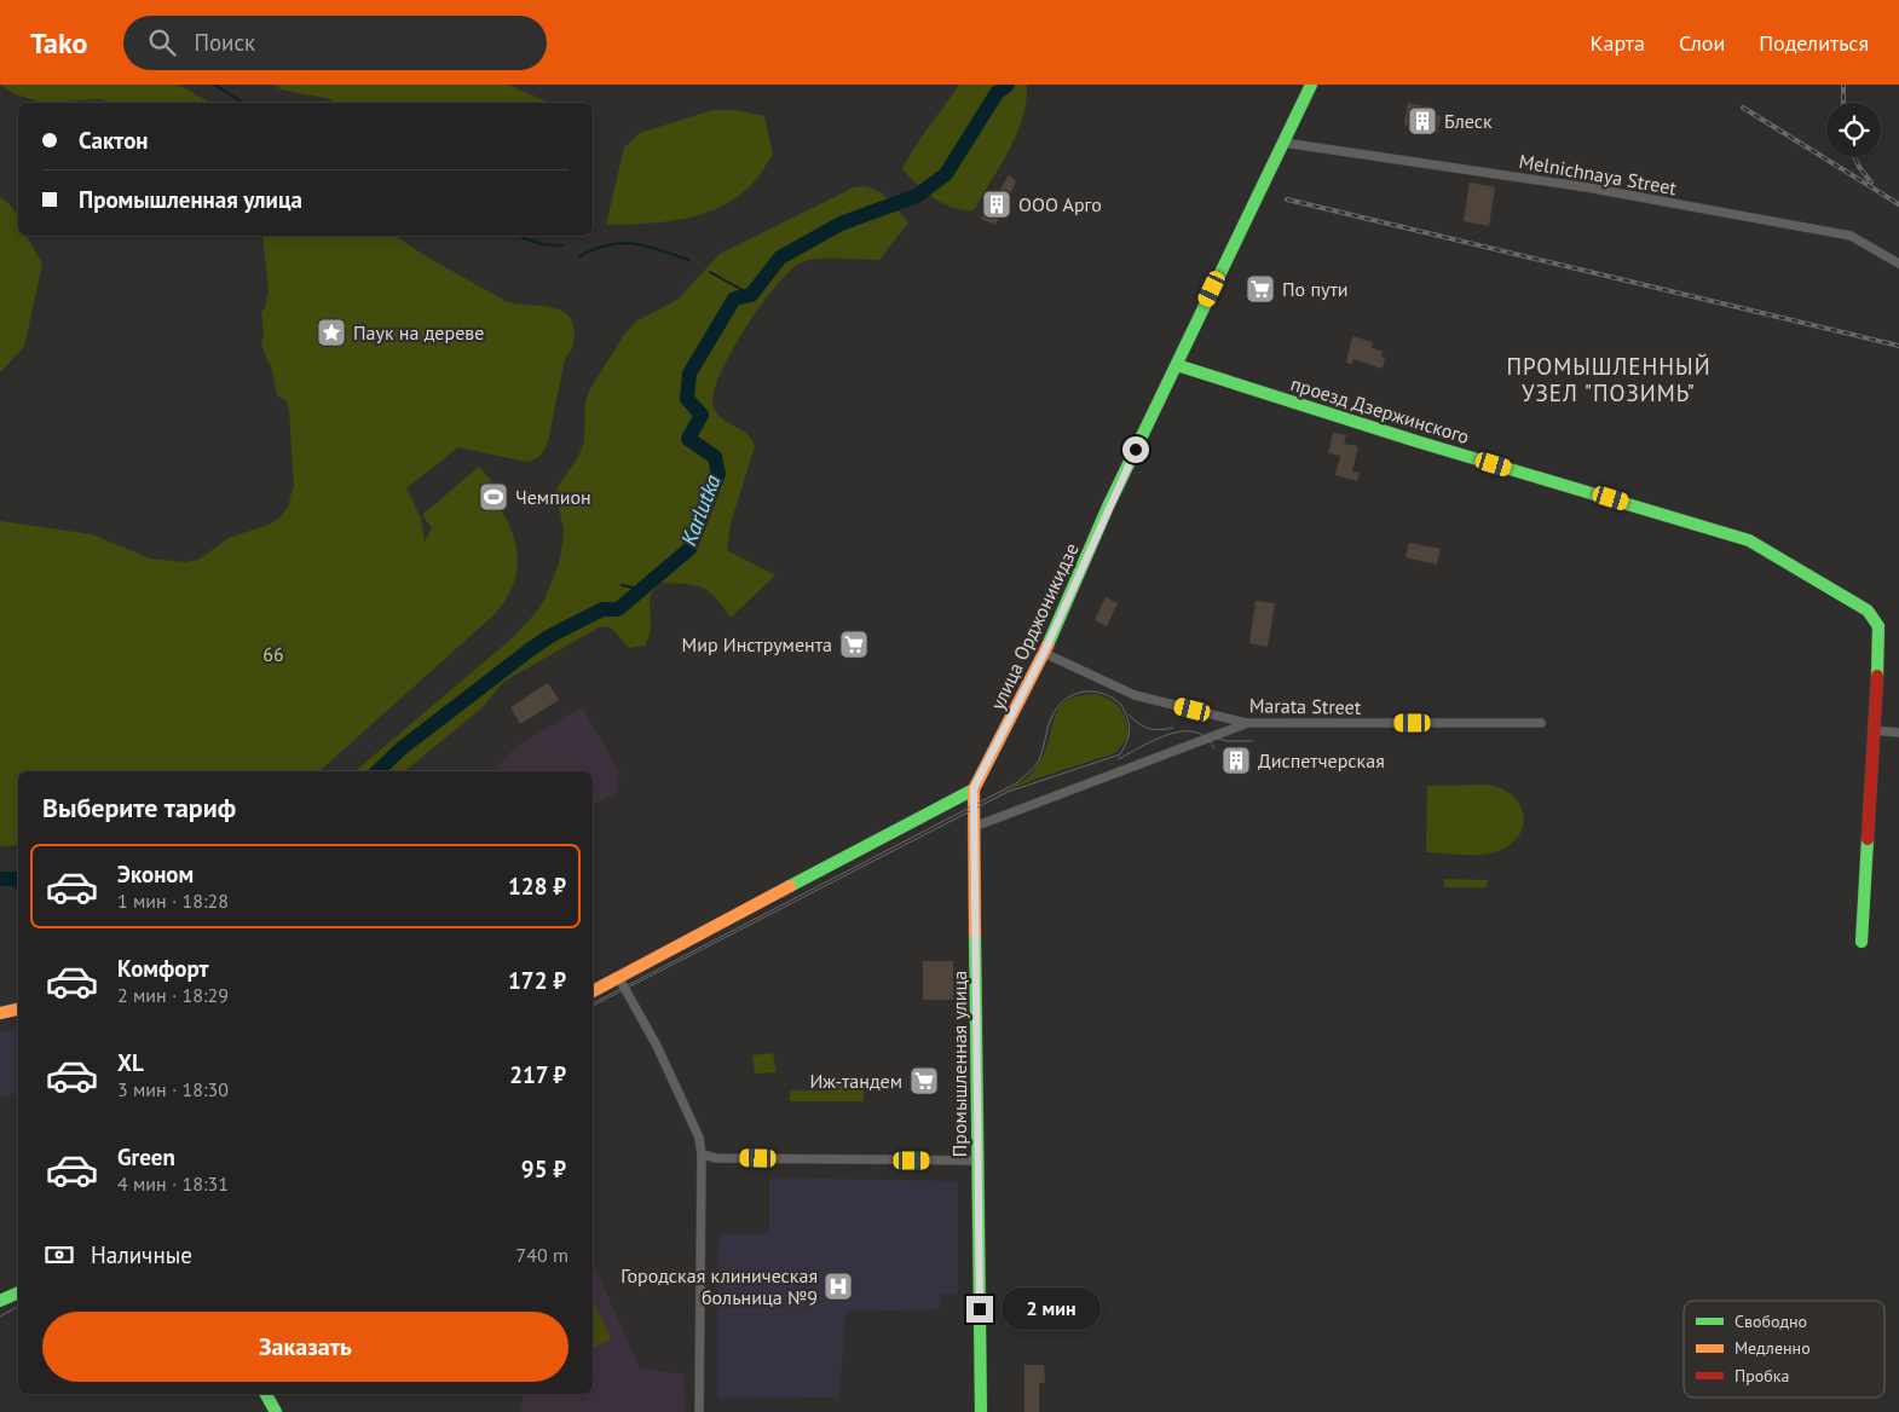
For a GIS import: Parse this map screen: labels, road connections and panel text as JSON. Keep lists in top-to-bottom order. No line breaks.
{"streets":{"main road":["проезд Дзержинского","улица Орджоникидзе","Промышленная улица"],"street":["Melnichnaya Street","Marata Street"]},"crossings":[["Melnichnaya Street","улица Орджоникидзе"],["проезд Дзержинского","улица Орджоникидзе"],["улица Орджоникидзе","Marata Street"],["улица Орджоникидзе","Промышленная улица"]],"districts":["ПРОМЫШЛЕННЫЙ УЗЕЛ \"ПОЗИМЬ\""],"water":["Karlutka"],"parks":["66"],"places":{"building":["Блеск","ООО Арго","Диспетчерская"],"supermarket":["По пути","Мир Инструмента","Иж-тандем"],"place":["Паук на дереве"],"sports":["Чемпион"],"hospital":["Городская клиническая больница №9"]},"legend":["Свободно","Медленно","Пробка"],"page":{"header":"Tako","search":"Поиск","nav":["Карта","Слои","Поделиться"],"banner":["Сактон","Промышленная улица"],"heading":"Выберите тариф","list":[{"name":"Эконом","note":"1 мин · 18:28","value":"128 ₽"},{"name":"Комфорт","note":"2 мин · 18:29","value":"172 ₽"},{"name":"XL","note":"3 мин · 18:30","value":"217 ₽"},{"name":"Green","note":"4 мин · 18:31","value":"95 ₽"}],"pay":["Наличные","740 m"],"bubble":"2 мин","buttons":"Заказать"}}
